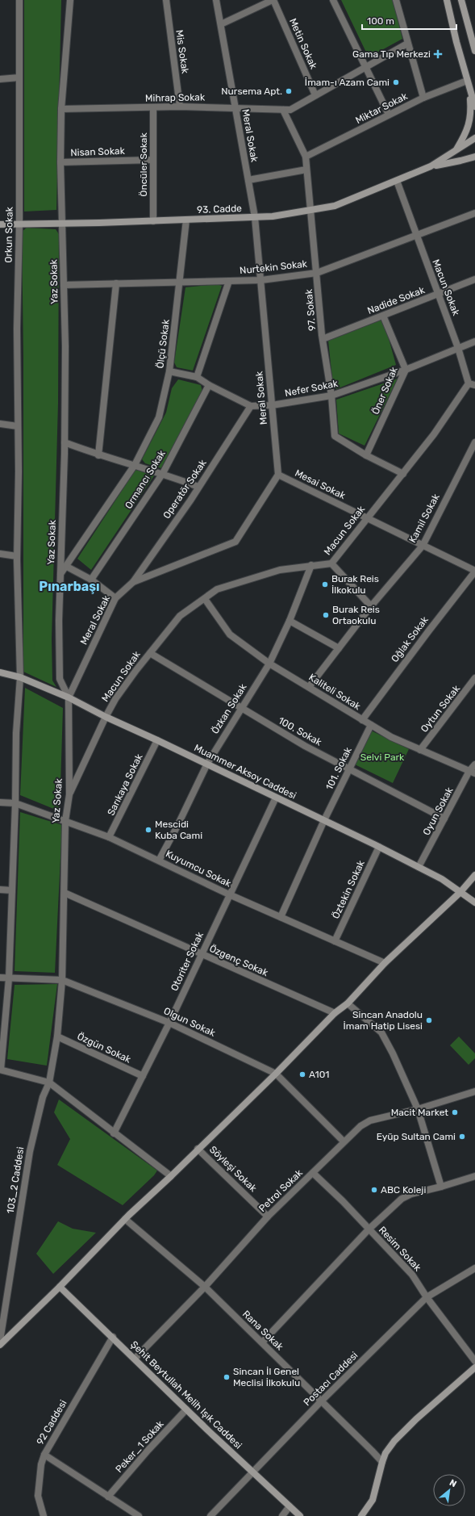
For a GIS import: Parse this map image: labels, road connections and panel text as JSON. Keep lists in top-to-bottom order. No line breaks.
{"streets":{"main road":["93. Cadde","Muammer Aksoy Caddesi","Şehit Beytullah Melih Işık Caddesi"],"street":["Metin Sokak","Mis Sokak","Mihrap Sokak","Miktar Sokak","Meral Sokak","Nisan Sokak","Öncüler Sokak","Orkun Sokak","Nurtekin Sokak","Yaz Sokak","Macun Sokak","Nadide Sokak","97. Sokak","Ölçü Sokak","Nefer Sokak","Öner Sokak","Ormancı Sokak","Mesai Sokak","Operatör Sokak","Kamil Sokak","Oğlak Sokak","Kaliteli Sokak","Özkan Sokak","Oytun Sokak","100. Sokak","101. Sokak","Sarıkaya Sokak","Oyun Sokak","Kuyumcu Sokak","Öztekin Sokak","Özgenç Sokak","Otoriter Sokak","Olgun Sokak","Özgün Sokak","Söyleşi Sokak","103_2 Caddesi","Petrol Sokak","Resim Sokak","Rana Sokak","Postacı Caddesi","92 Caddesi","Peker_1 Sokak"]},"crossings":[["Metin Sokak","Mihrap Sokak"],["Mis Sokak","Mihrap Sokak"],["Mihrap Sokak","Meral Sokak"],["Mihrap Sokak","Öncüler Sokak"],["Mihrap Sokak","Yaz Sokak"],["Mihrap Sokak","97. Sokak"],["Miktar Sokak","97. Sokak"],["Meral Sokak","93. Cadde"],["Meral Sokak","Nurtekin Sokak"],["Meral Sokak","Yaz Sokak"],["Meral Sokak","Nefer Sokak"],["Meral Sokak","Mesai Sokak"],["Meral Sokak","Operatör Sokak"],["Meral Sokak","Muammer Aksoy Caddesi"],["Nisan Sokak","Öncüler Sokak"],["Nisan Sokak","Yaz Sokak"],["Öncüler Sokak","93. Cadde"],["93. Cadde","Orkun Sokak"],["93. Cadde","Yaz Sokak"],["93. Cadde","Macun Sokak"],["93. Cadde","97. Sokak"],["93. Cadde","Ölçü Sokak"],["Orkun Sokak","Muammer Aksoy Caddesi"],["Orkun Sokak","Kuyumcu Sokak"],["Orkun Sokak","Olgun Sokak"],["Nurtekin Sokak","Yaz Sokak"],["Nurtekin Sokak","Macun Sokak"],["Nurtekin Sokak","97. Sokak"],["Nurtekin Sokak","Ölçü Sokak"],["Yaz Sokak","Macun Sokak"],["Yaz Sokak","Ölçü Sokak"],["Yaz Sokak","Muammer Aksoy Caddesi"],["Yaz Sokak","Kuyumcu Sokak"],["Yaz Sokak","Özgenç Sokak"],["Yaz Sokak","Olgun Sokak"],["Yaz Sokak","Özgün Sokak"],["Yaz Sokak","103_2 Caddesi"],["Macun Sokak","Nadide Sokak"],["Macun Sokak","97. Sokak"],["Macun Sokak","Nefer Sokak"],["Macun Sokak","Mesai Sokak"],["Macun Sokak","Kaliteli Sokak"],["Macun Sokak","Özkan Sokak"],["Macun Sokak","100. Sokak"],["Macun Sokak","Muammer Aksoy Caddesi"],["Nadide Sokak","97. Sokak"],["Nadide Sokak","Öner Sokak"],["97. Sokak","Nefer Sokak"],["97. Sokak","Öner Sokak"],["Ölçü Sokak","Nefer Sokak"],["Nefer Sokak","Öner Sokak"],["Nefer Sokak","Ormancı Sokak"],["Nefer Sokak","Operatör Sokak"],["Mesai Sokak","Kamil Sokak"],["Mesai Sokak","Oğlak Sokak"],["Kamil Sokak","Kaliteli Sokak"],["Oğlak Sokak","Kaliteli Sokak"],["Kaliteli Sokak","Özkan Sokak"],["Kaliteli Sokak","Oytun Sokak"],["Kaliteli Sokak","101. Sokak"],["Kaliteli Sokak","Oyun Sokak"],["Özkan Sokak","100. Sokak"],["Özkan Sokak","Muammer Aksoy Caddesi"],["Özkan Sokak","Kuyumcu Sokak"],["100. Sokak","101. Sokak"],["100. Sokak","Oyun Sokak"],["101. Sokak","Muammer Aksoy Caddesi"],["101. Sokak","Kuyumcu Sokak"],["Muammer Aksoy Caddesi","Sarıkaya Sokak"],["Muammer Aksoy Caddesi","Oyun Sokak"],["Muammer Aksoy Caddesi","Öztekin Sokak"],["Muammer Aksoy Caddesi","Otoriter Sokak"],["Sarıkaya Sokak","Kuyumcu Sokak"],["Kuyumcu Sokak","Öztekin Sokak"],["Kuyumcu Sokak","Otoriter Sokak"],["Özgenç Sokak","Otoriter Sokak"],["Otoriter Sokak","Olgun Sokak"],["Otoriter Sokak","Özgün Sokak"],["Olgun Sokak","Petrol Sokak"],["Söyleşi Sokak","Petrol Sokak"],["Petrol Sokak","Resim Sokak"],["Petrol Sokak","Rana Sokak"],["Petrol Sokak","Şehit Beytullah Melih Işık Caddesi"],["Resim Sokak","Postacı Caddesi"],["Rana Sokak","Postacı Caddesi"],["Postacı Caddesi","Şehit Beytullah Melih Işık Caddesi"],["Şehit Beytullah Melih Işık Caddesi","92 Caddesi"],["Şehit Beytullah Melih Işık Caddesi","Peker_1 Sokak"],["92 Caddesi","Peker_1 Sokak"]],"districts":["Pınarbaşı"],"parks":["Selvi Park"],"places":{"health":["Gama Tıp Merkezi"],"other":["İmam-ı Azam Cami","Nursema Apt.","Burak Reis İlkokulu","Burak Reis Ortaokulu","Mescidi Kuba Cami","Sincan Anadolu İmam Hatip Lisesi","A101","Macit Market","Eyüp Sultan Cami","ABC Koleji","Sincan İl Genel Meclisi İlkokulu"]},"scale_bar":"100 m","north":"top right"}
